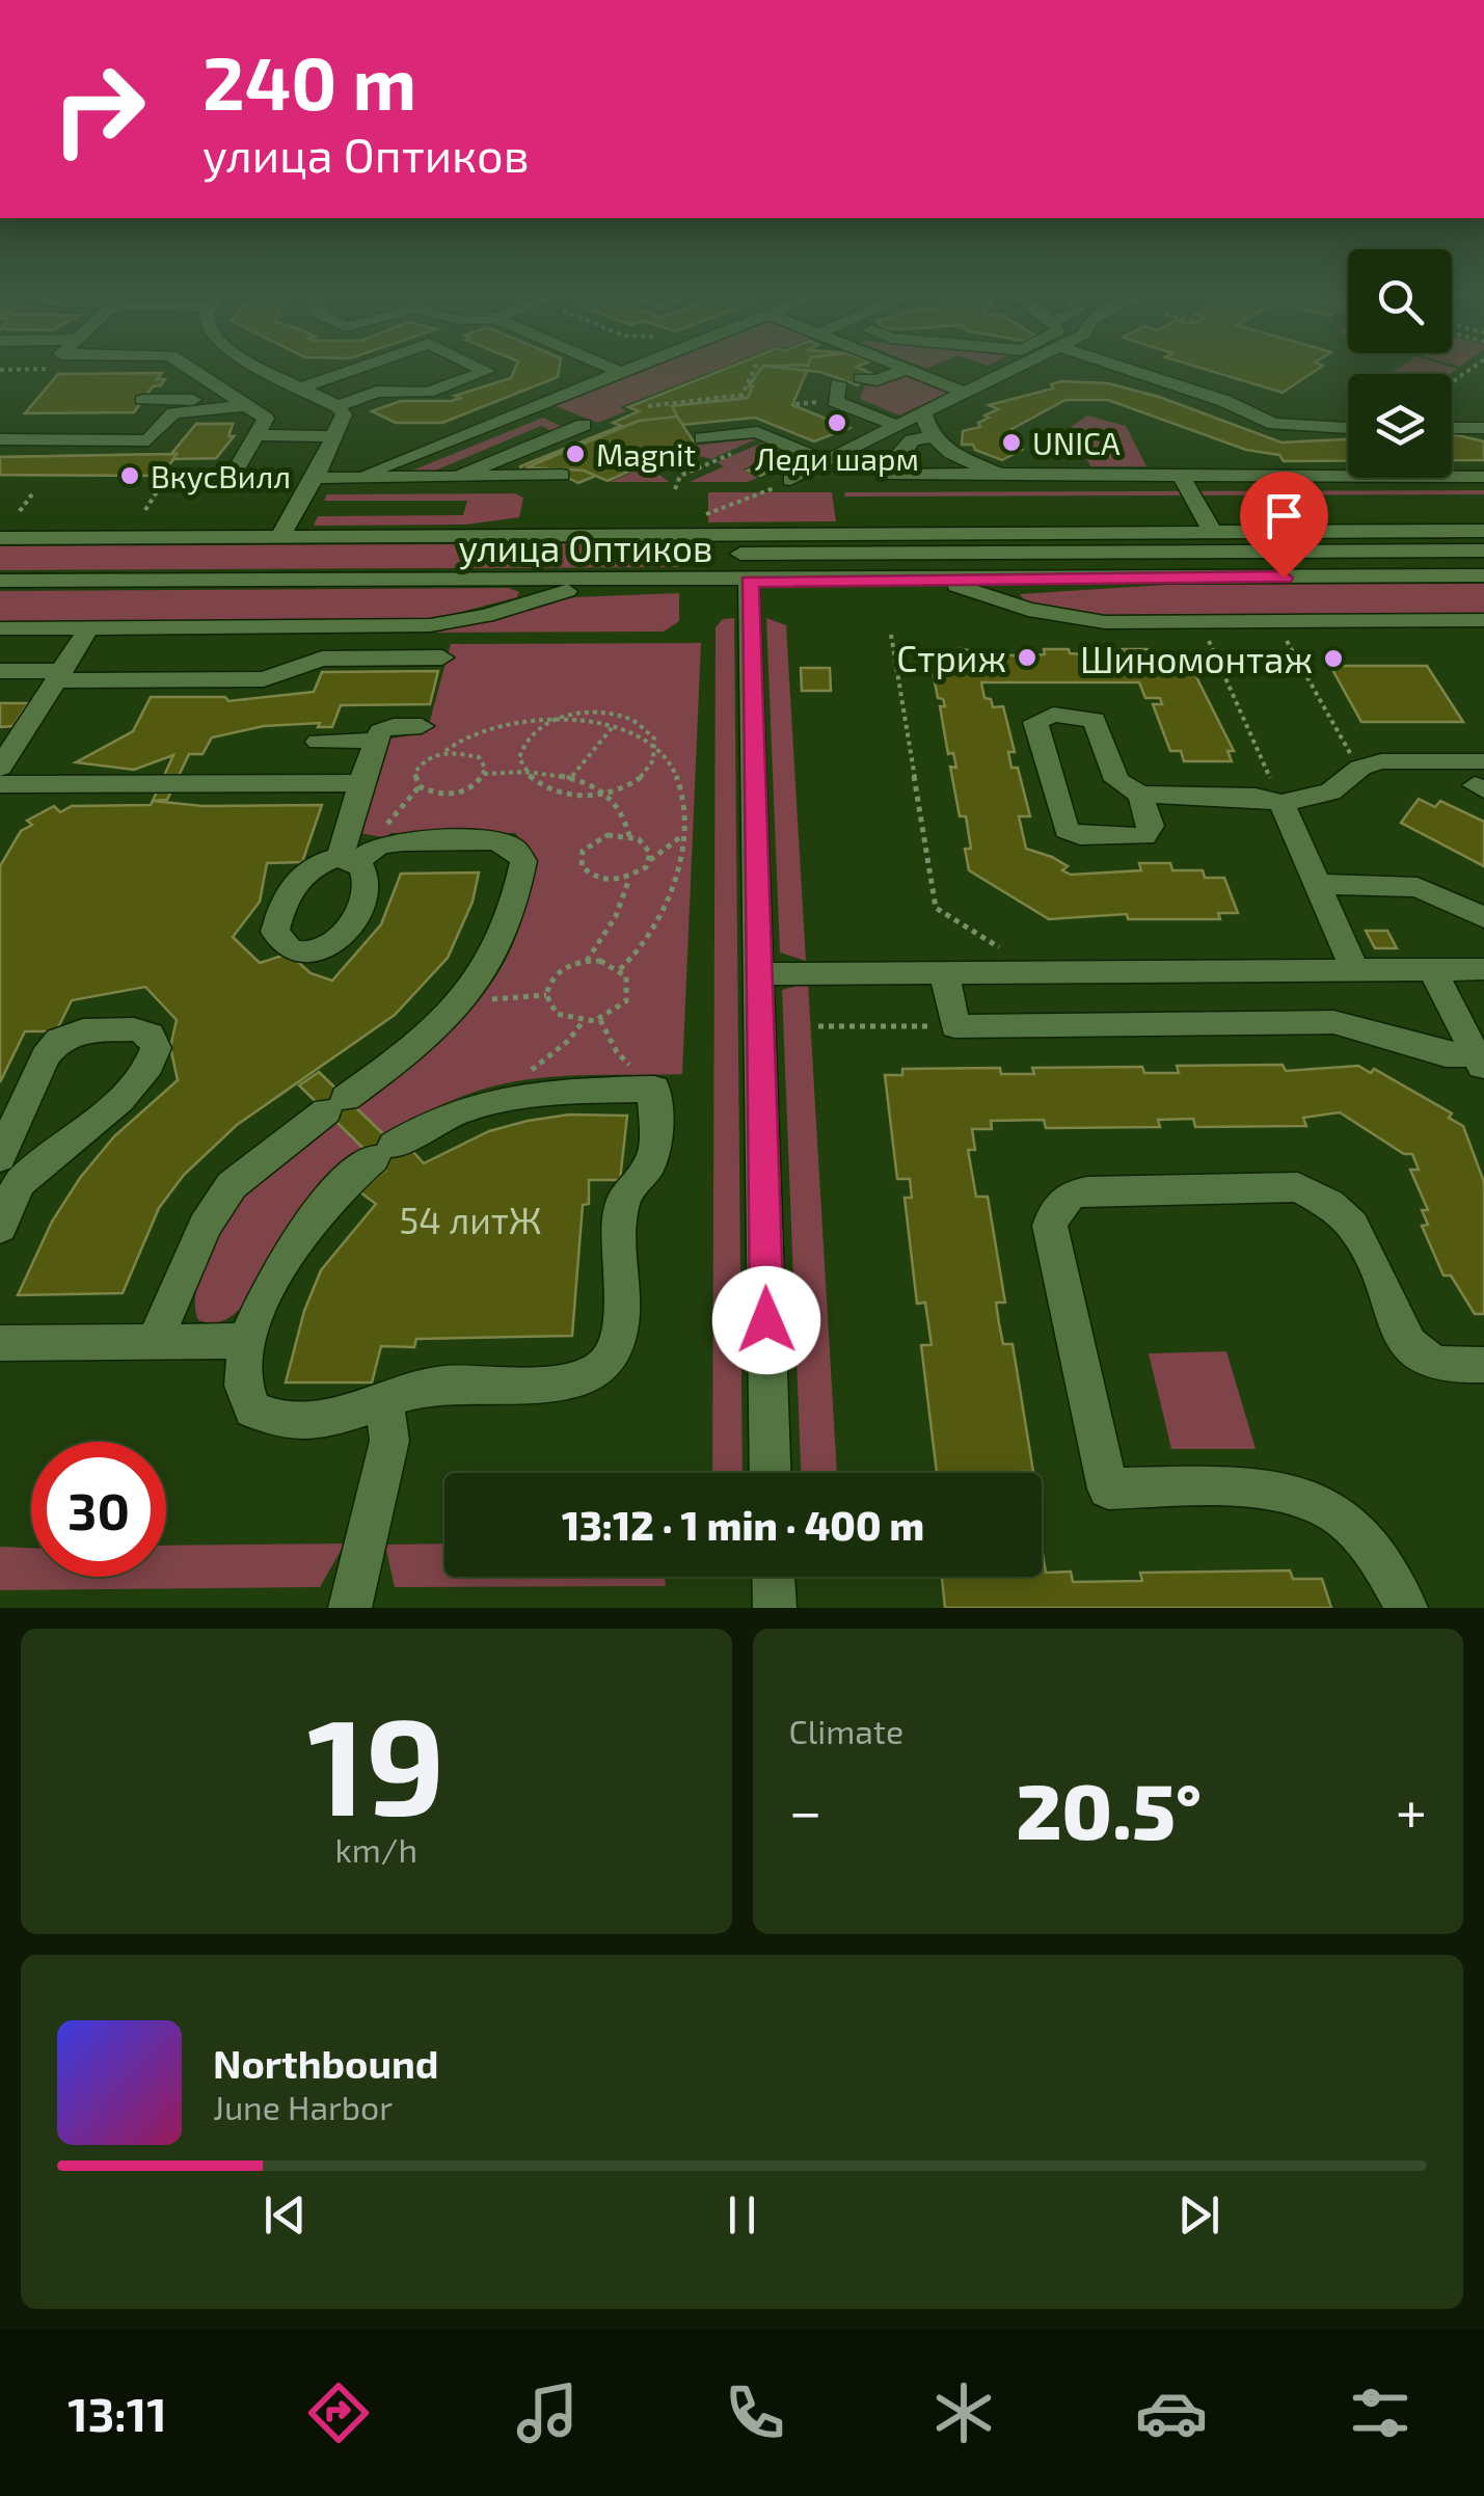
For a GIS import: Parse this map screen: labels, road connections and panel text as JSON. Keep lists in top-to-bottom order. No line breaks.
{"streets":{"street":["улица Оптиков"]},"places":["Леди шарм","UNICA","Magnit","ВкусВилл","Стриж","Шиномонтаж"],"house_numbers":["54 литЖ"],"page":{"turn":["240 m","улица Оптиков"],"limit":"30","trip":"13:12 · 1 min · 400 m","tile":[["19","km/h"],"Climate"],"heat":["−","20.5°","+"],"song":["Northbound","June Harbor"],"tabs":"13:11"}}
